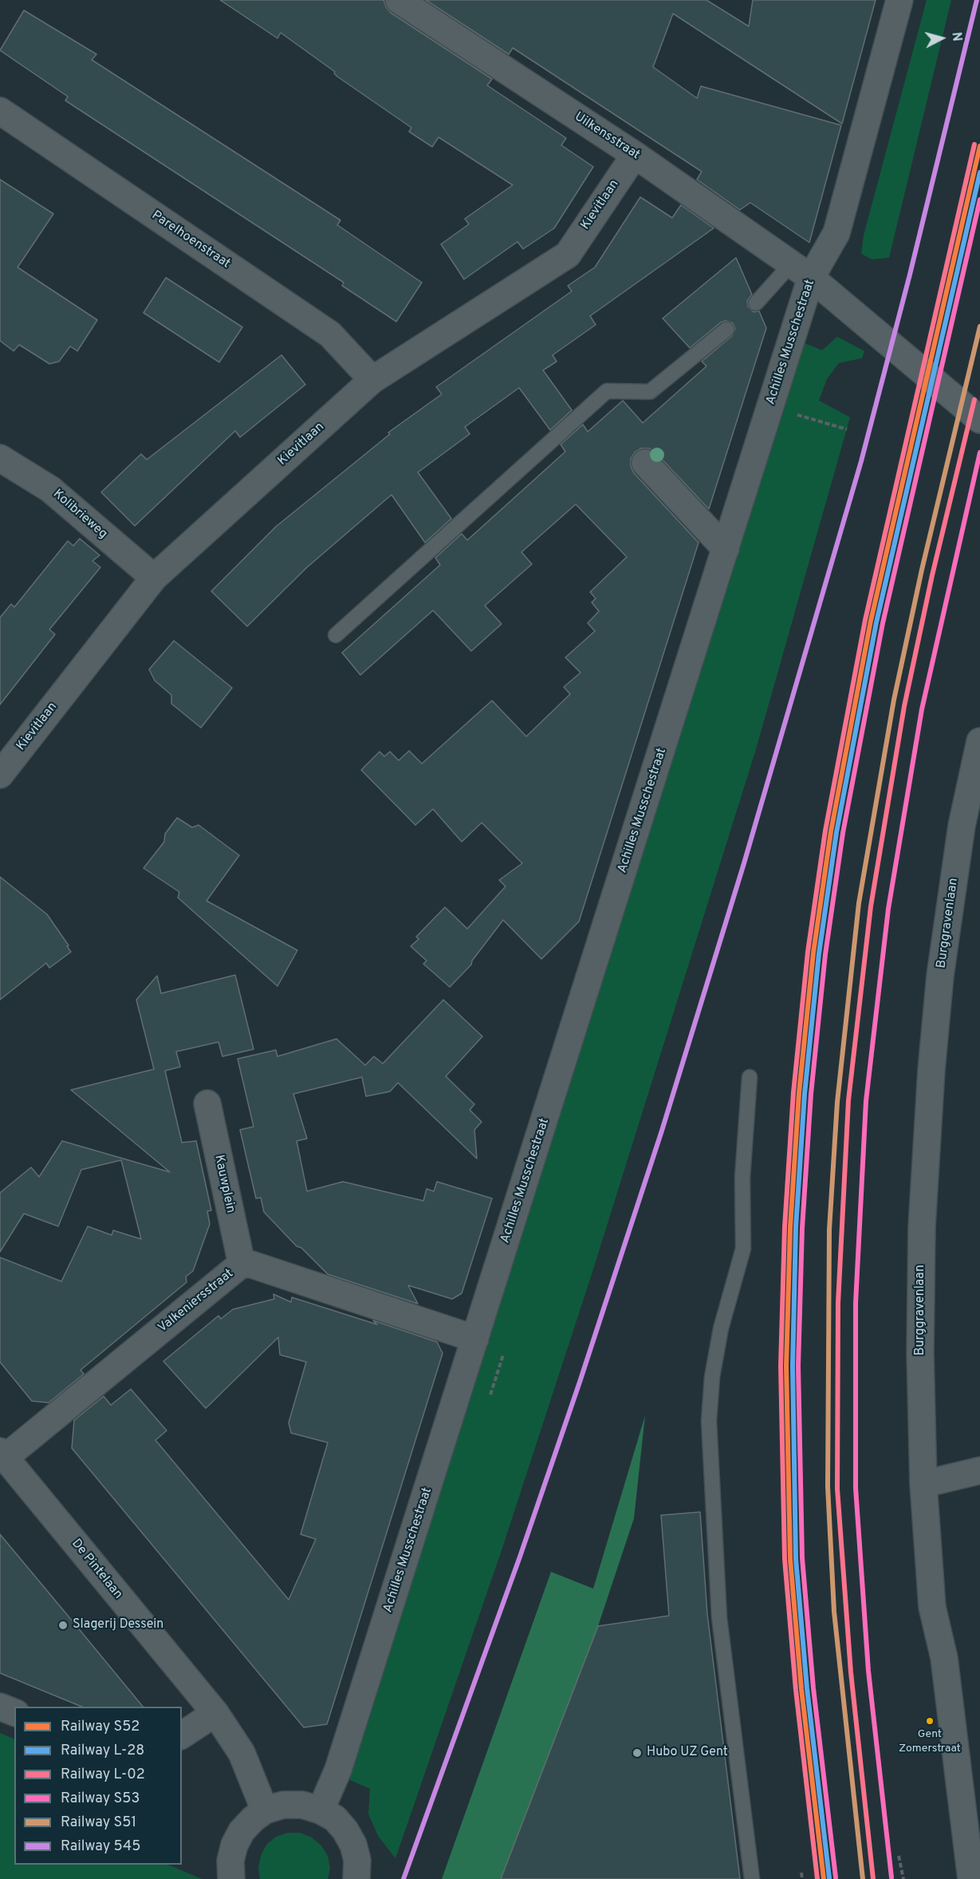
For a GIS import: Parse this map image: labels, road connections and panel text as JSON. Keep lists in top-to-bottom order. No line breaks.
{"streets":{"street":["Uilkensstraat","Kievitlaan","Parelhoenstraat","Achilles Musschestraat","Kolibrieweg","Burggravenlaan","Kauwplein","Valkeniersstraat","De Pintelaan"]},"crossings":[["Uilkensstraat","Kievitlaan"],["Uilkensstraat","Achilles Musschestraat"],["Kievitlaan","Parelhoenstraat"],["Kievitlaan","Kolibrieweg"],["Achilles Musschestraat","Valkeniersstraat"],["Kauwplein","Valkeniersstraat"],["Valkeniersstraat","De Pintelaan"]],"places":["Slagerij Dessein","Gent Zomerstraat","Hubo UZ Gent"],"lines":["rail line 545","rail line L-02","rail line S52","rail line L-28","rail line S53","rail line S51"],"legend":["Railway S52","Railway L-28","Railway L-02","Railway S53","Railway S51","Railway 545"],"north":"right"}
